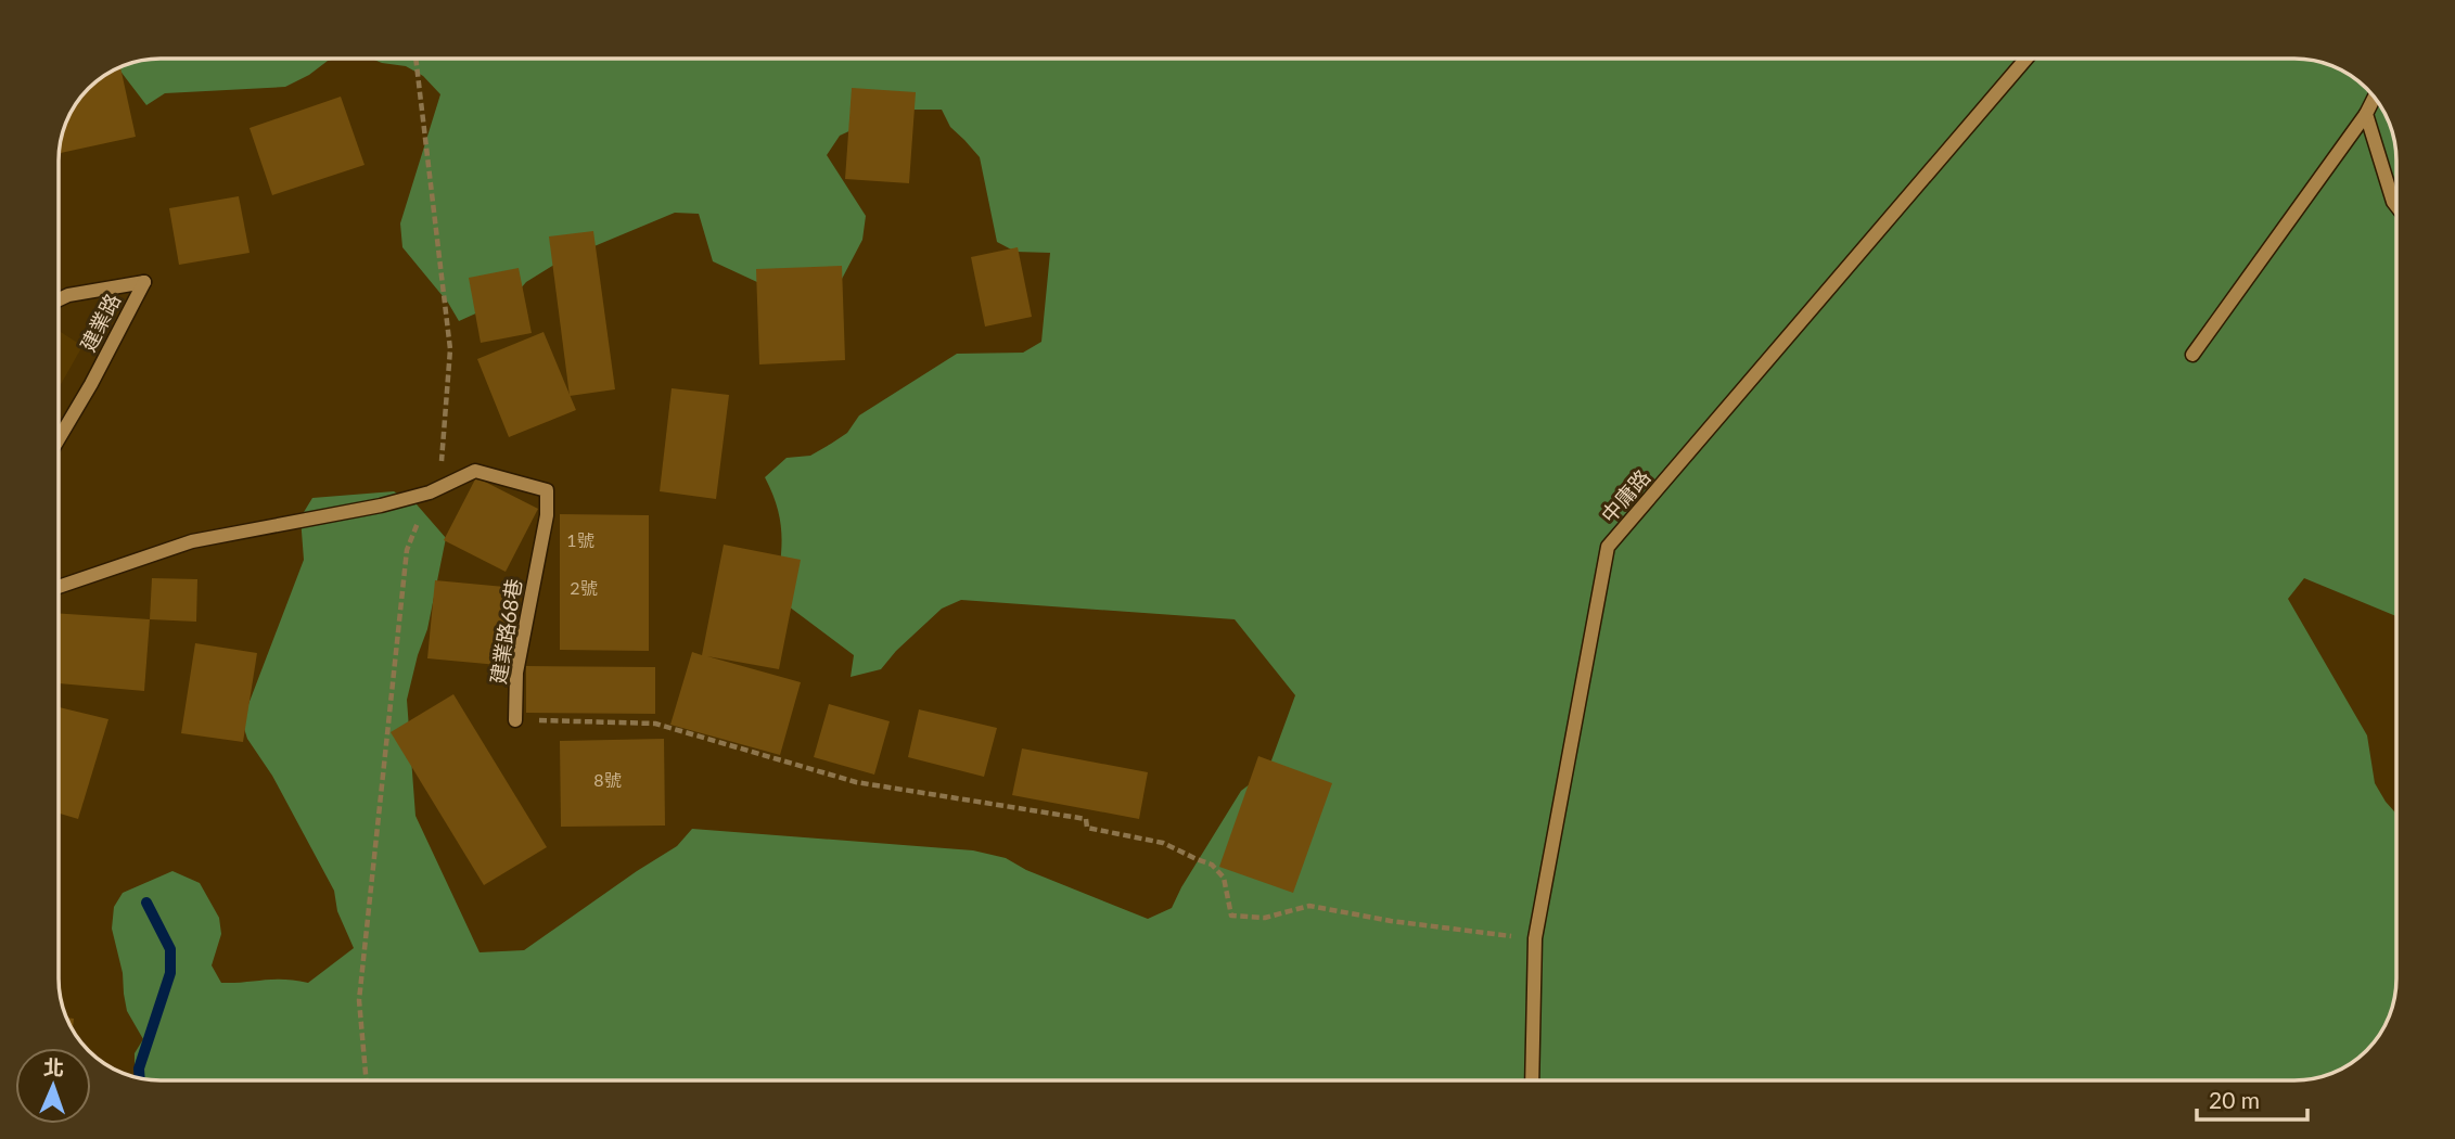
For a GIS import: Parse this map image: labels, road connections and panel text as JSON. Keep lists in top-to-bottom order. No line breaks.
{"streets":{"street":["建業路","中庸路","建業路68巷"]},"house_numbers":["1號","2號","8號"],"scale_bar":"20 m","north":"top"}
